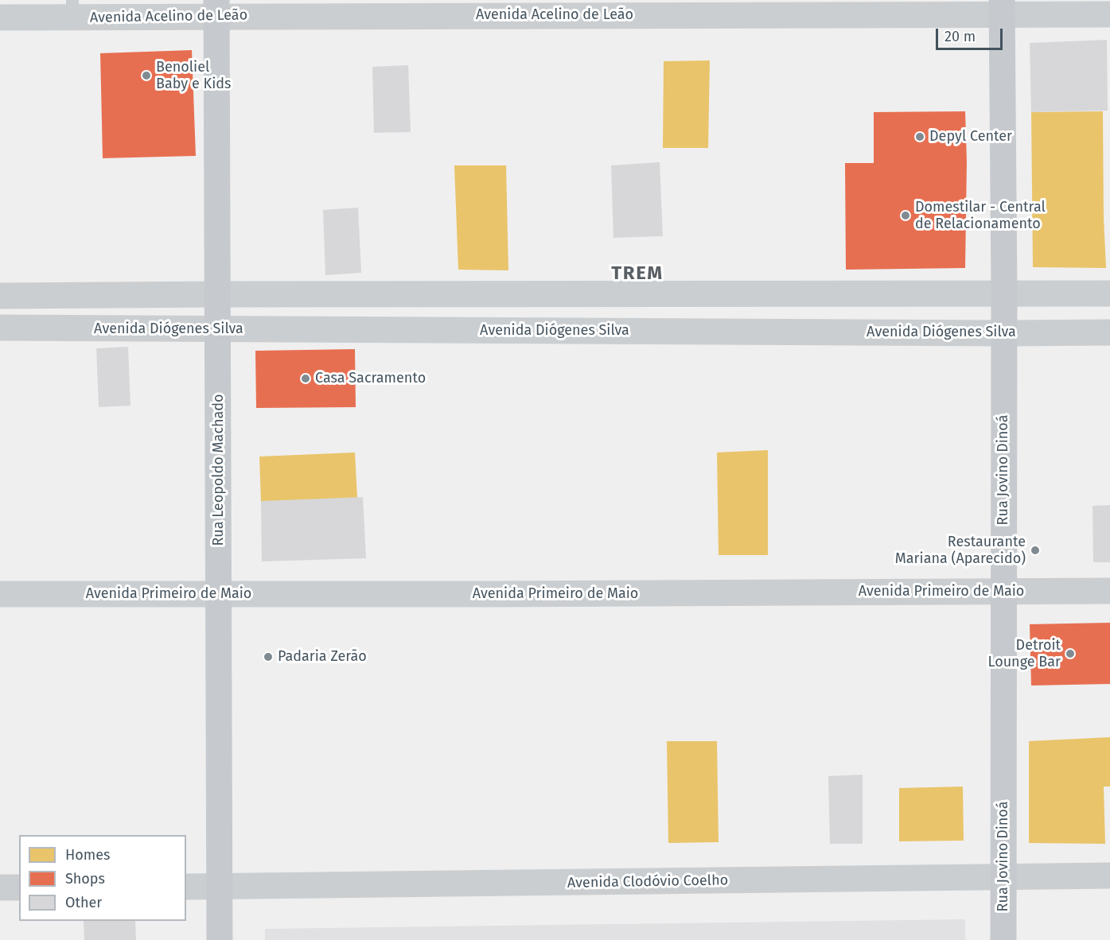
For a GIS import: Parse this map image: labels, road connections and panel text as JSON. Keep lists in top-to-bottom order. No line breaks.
{"streets":{"main road":["Rua Leopoldo Machado","Rua Jovino Dinoá"],"street":["Avenida Acelino de Leão","Avenida Diógenes Silva","Avenida Primeiro de Maio","Avenida Clodóvio Coelho"]},"crossings":[["Avenida Acelino de Leão","Rua Leopoldo Machado"],["Avenida Acelino de Leão","Rua Jovino Dinoá"],["Avenida Diógenes Silva","Rua Leopoldo Machado"],["Avenida Diógenes Silva","Rua Jovino Dinoá"],["Rua Leopoldo Machado","Avenida Primeiro de Maio"],["Rua Leopoldo Machado","Avenida Clodóvio Coelho"],["Rua Jovino Dinoá","Avenida Primeiro de Maio"],["Rua Jovino Dinoá","Avenida Clodóvio Coelho"]],"districts":["TREM"],"places":["Benoliel Baby e Kids","Depyl Center","Domestilar - Central de Relacionamento","Casa Sacramento","Restaurante Mariana (Aparecido)","Detroit Lounge Bar","Padaria Zerão"],"legend":["Homes","Shops","Other"],"scale_bar":"20 m"}
